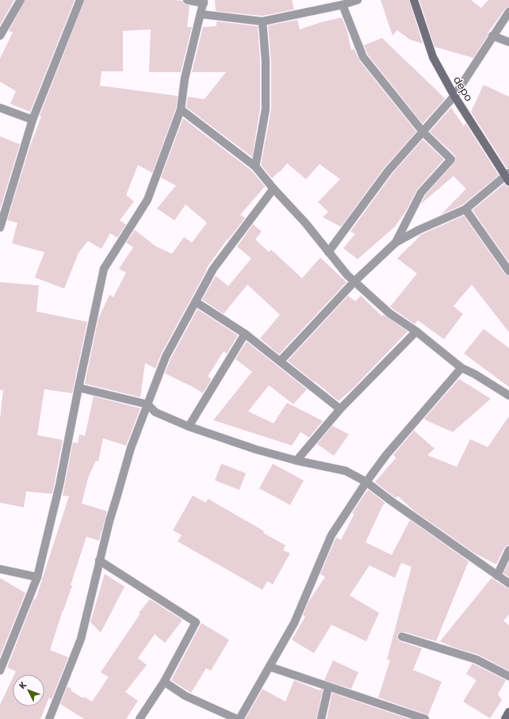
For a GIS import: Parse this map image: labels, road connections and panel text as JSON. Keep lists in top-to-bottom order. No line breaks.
{"streets":{"street":["depo"]},"north":"top left"}
